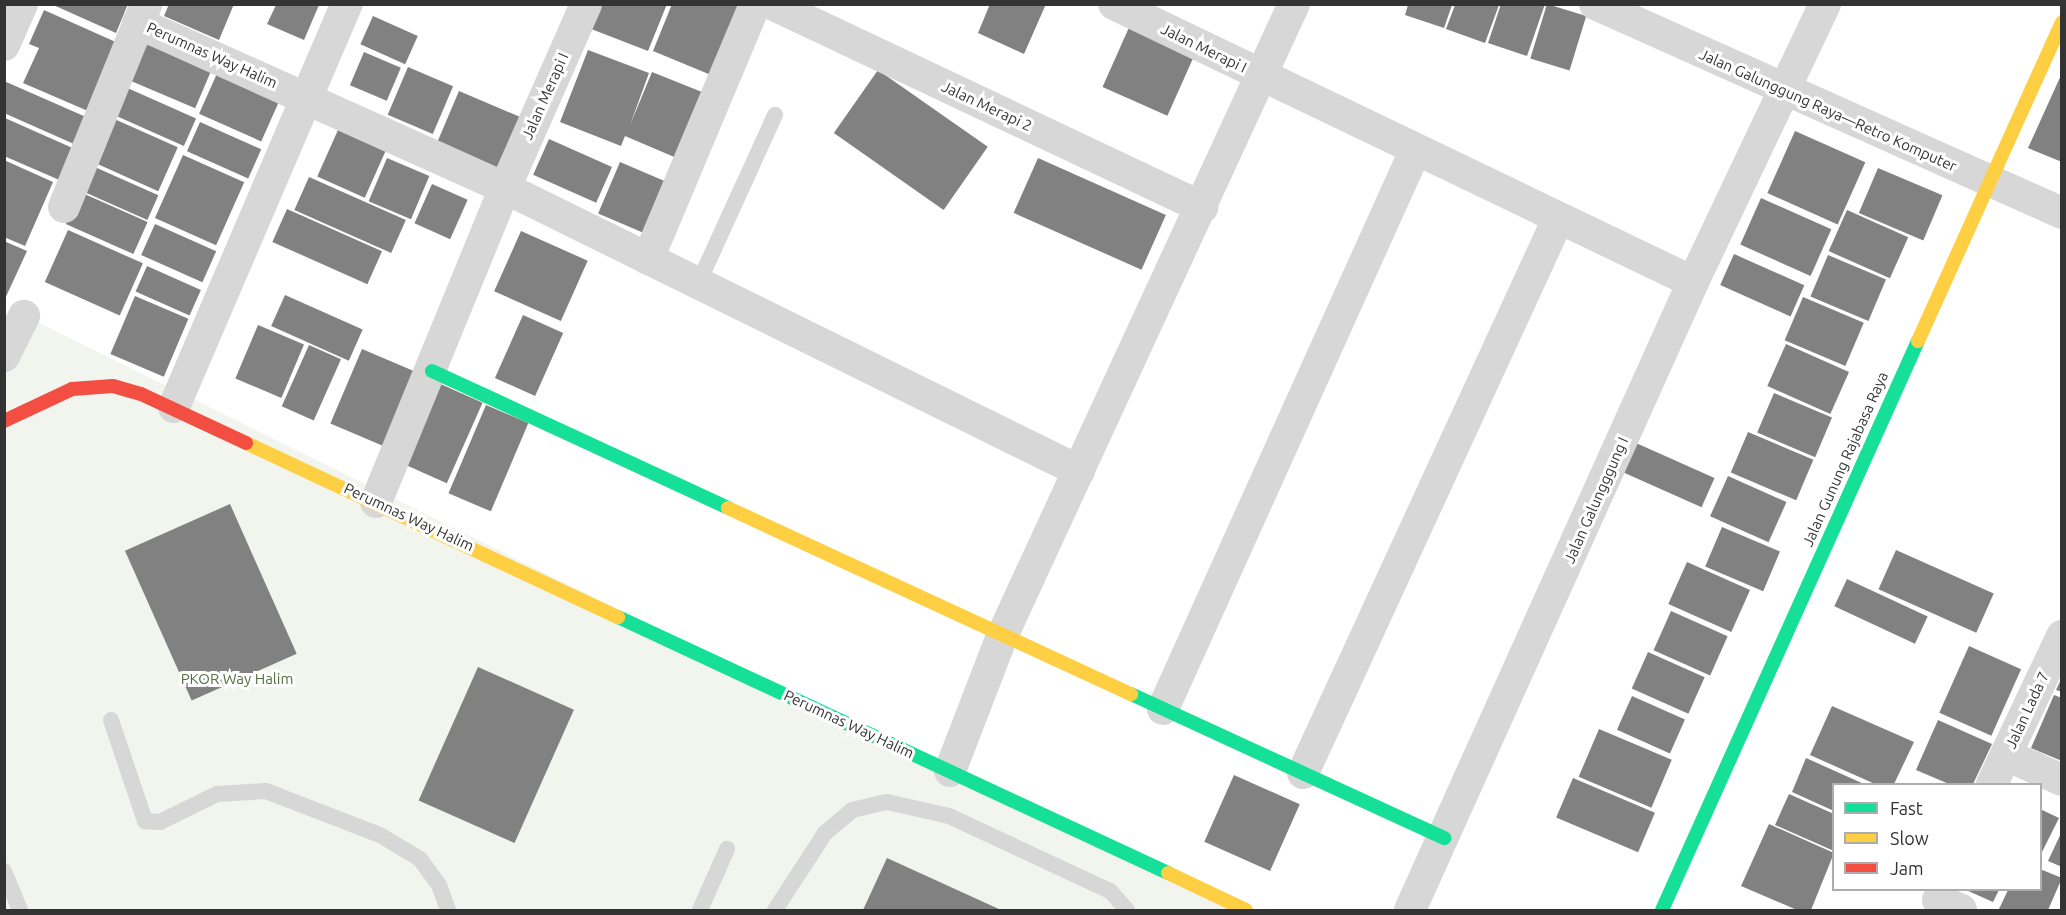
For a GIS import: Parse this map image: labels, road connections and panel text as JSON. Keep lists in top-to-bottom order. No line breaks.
{"streets":{"street":["Jalan Merapi I","Perumnas Way Halim","Jalan Merapi 2","Jalan Galunggung Raya—Retro Komputer","Jalan Gunung Rajabasa Raya","Jalan Galungggung I","Jalan Lada 7"]},"crossings":[["Jalan Merapi I","Perumnas Way Halim"],["Jalan Merapi I","Jalan Galungggung I"],["Jalan Galunggung Raya—Retro Komputer","Jalan Gunung Rajabasa Raya"],["Jalan Galunggung Raya—Retro Komputer","Jalan Galungggung I"]],"parks":["PKOR Way Halim"],"legend":["Fast","Slow","Jam"]}
